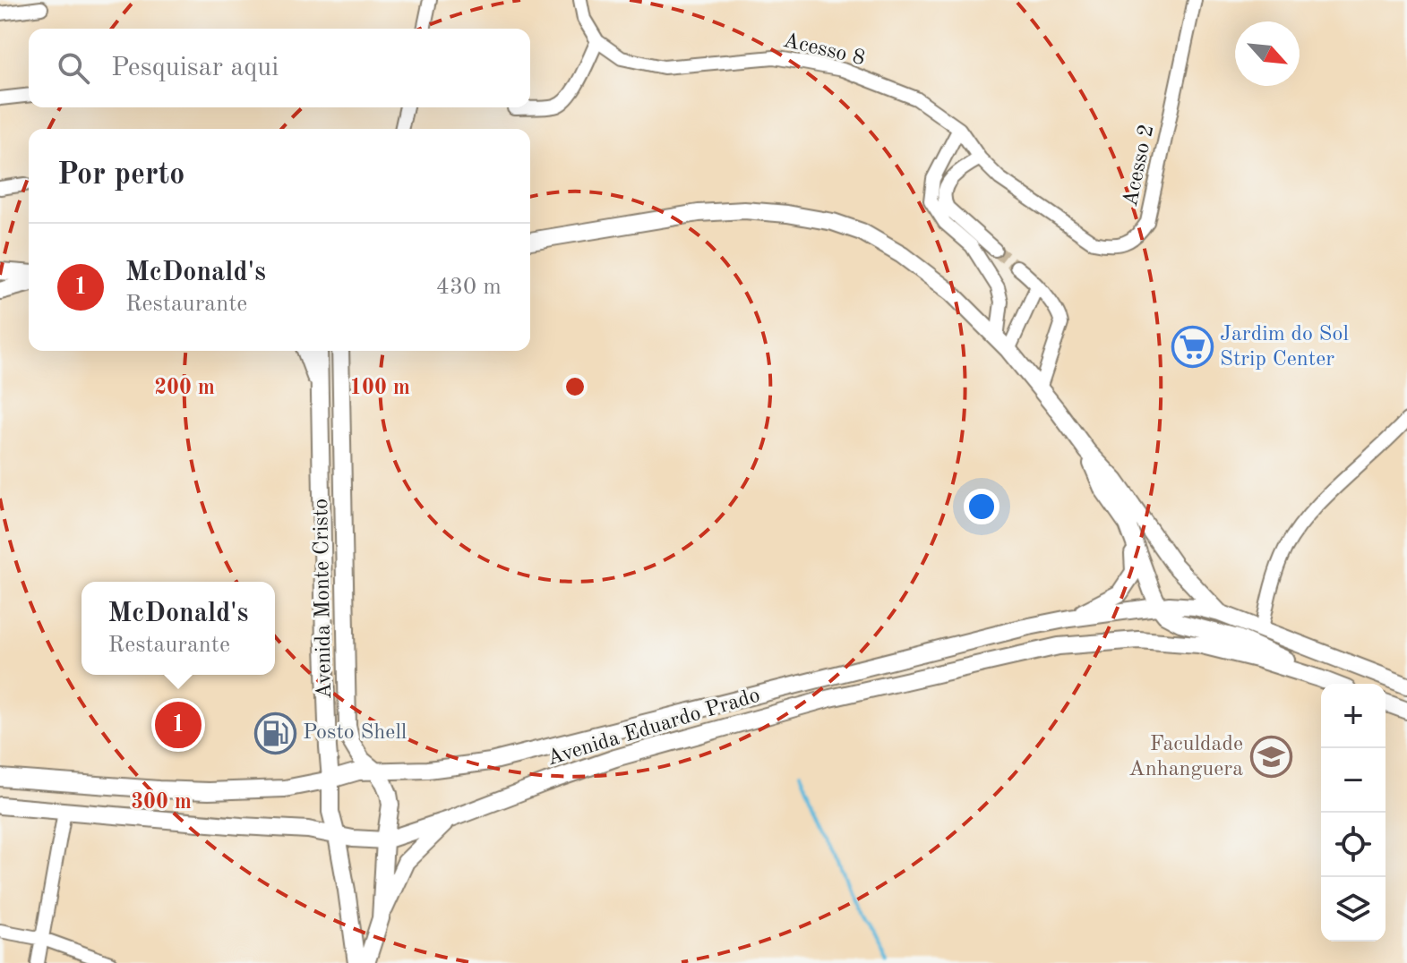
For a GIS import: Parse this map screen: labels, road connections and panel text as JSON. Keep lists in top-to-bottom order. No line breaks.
{"streets":{"main road":["Avenida Monte Cristo","Avenida Eduardo Prado"],"street":["Acesso 8","Acesso 2"]},"crossings":[["Acesso 8","Acesso 2"],["Avenida Monte Cristo","Avenida Eduardo Prado"]],"places":{"supermarket":["Jardim do Sol Strip Center"],"fuel station":["Posto Shell"],"school or university":["Faculdade Anhanguera"]},"north":"bottom right","page":{"search":"Pesquisar aqui","heading":"Por perto","list":[{"mark":"1","name":"McDonald's","note":"Restaurante","value":"430 m"}],"popup":["McDonald's","Restaurante"],"map_buttons":["+","−"],"pins":"1"},"rings":["100 m","200 m","300 m"]}
